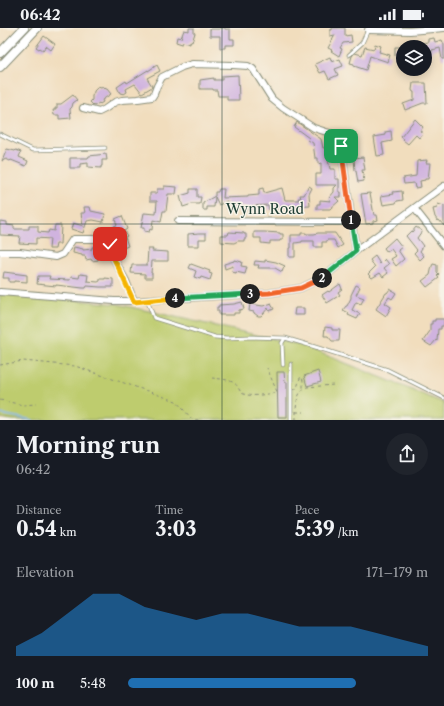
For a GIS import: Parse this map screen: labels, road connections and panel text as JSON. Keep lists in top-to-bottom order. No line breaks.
{"streets":{"street":["Wynn Road"]},"page":{"status":"06:42","pins":["1","2","3","4"],"heading":["Morning run","06:42"],"stats":[["Distance","0.54 km"],["Time","3:03"],["Pace","5:39 /km"]],"chart":["Elevation","171–179 m"],"list":[{"name":"100 m","note":"5:48"}]}}
